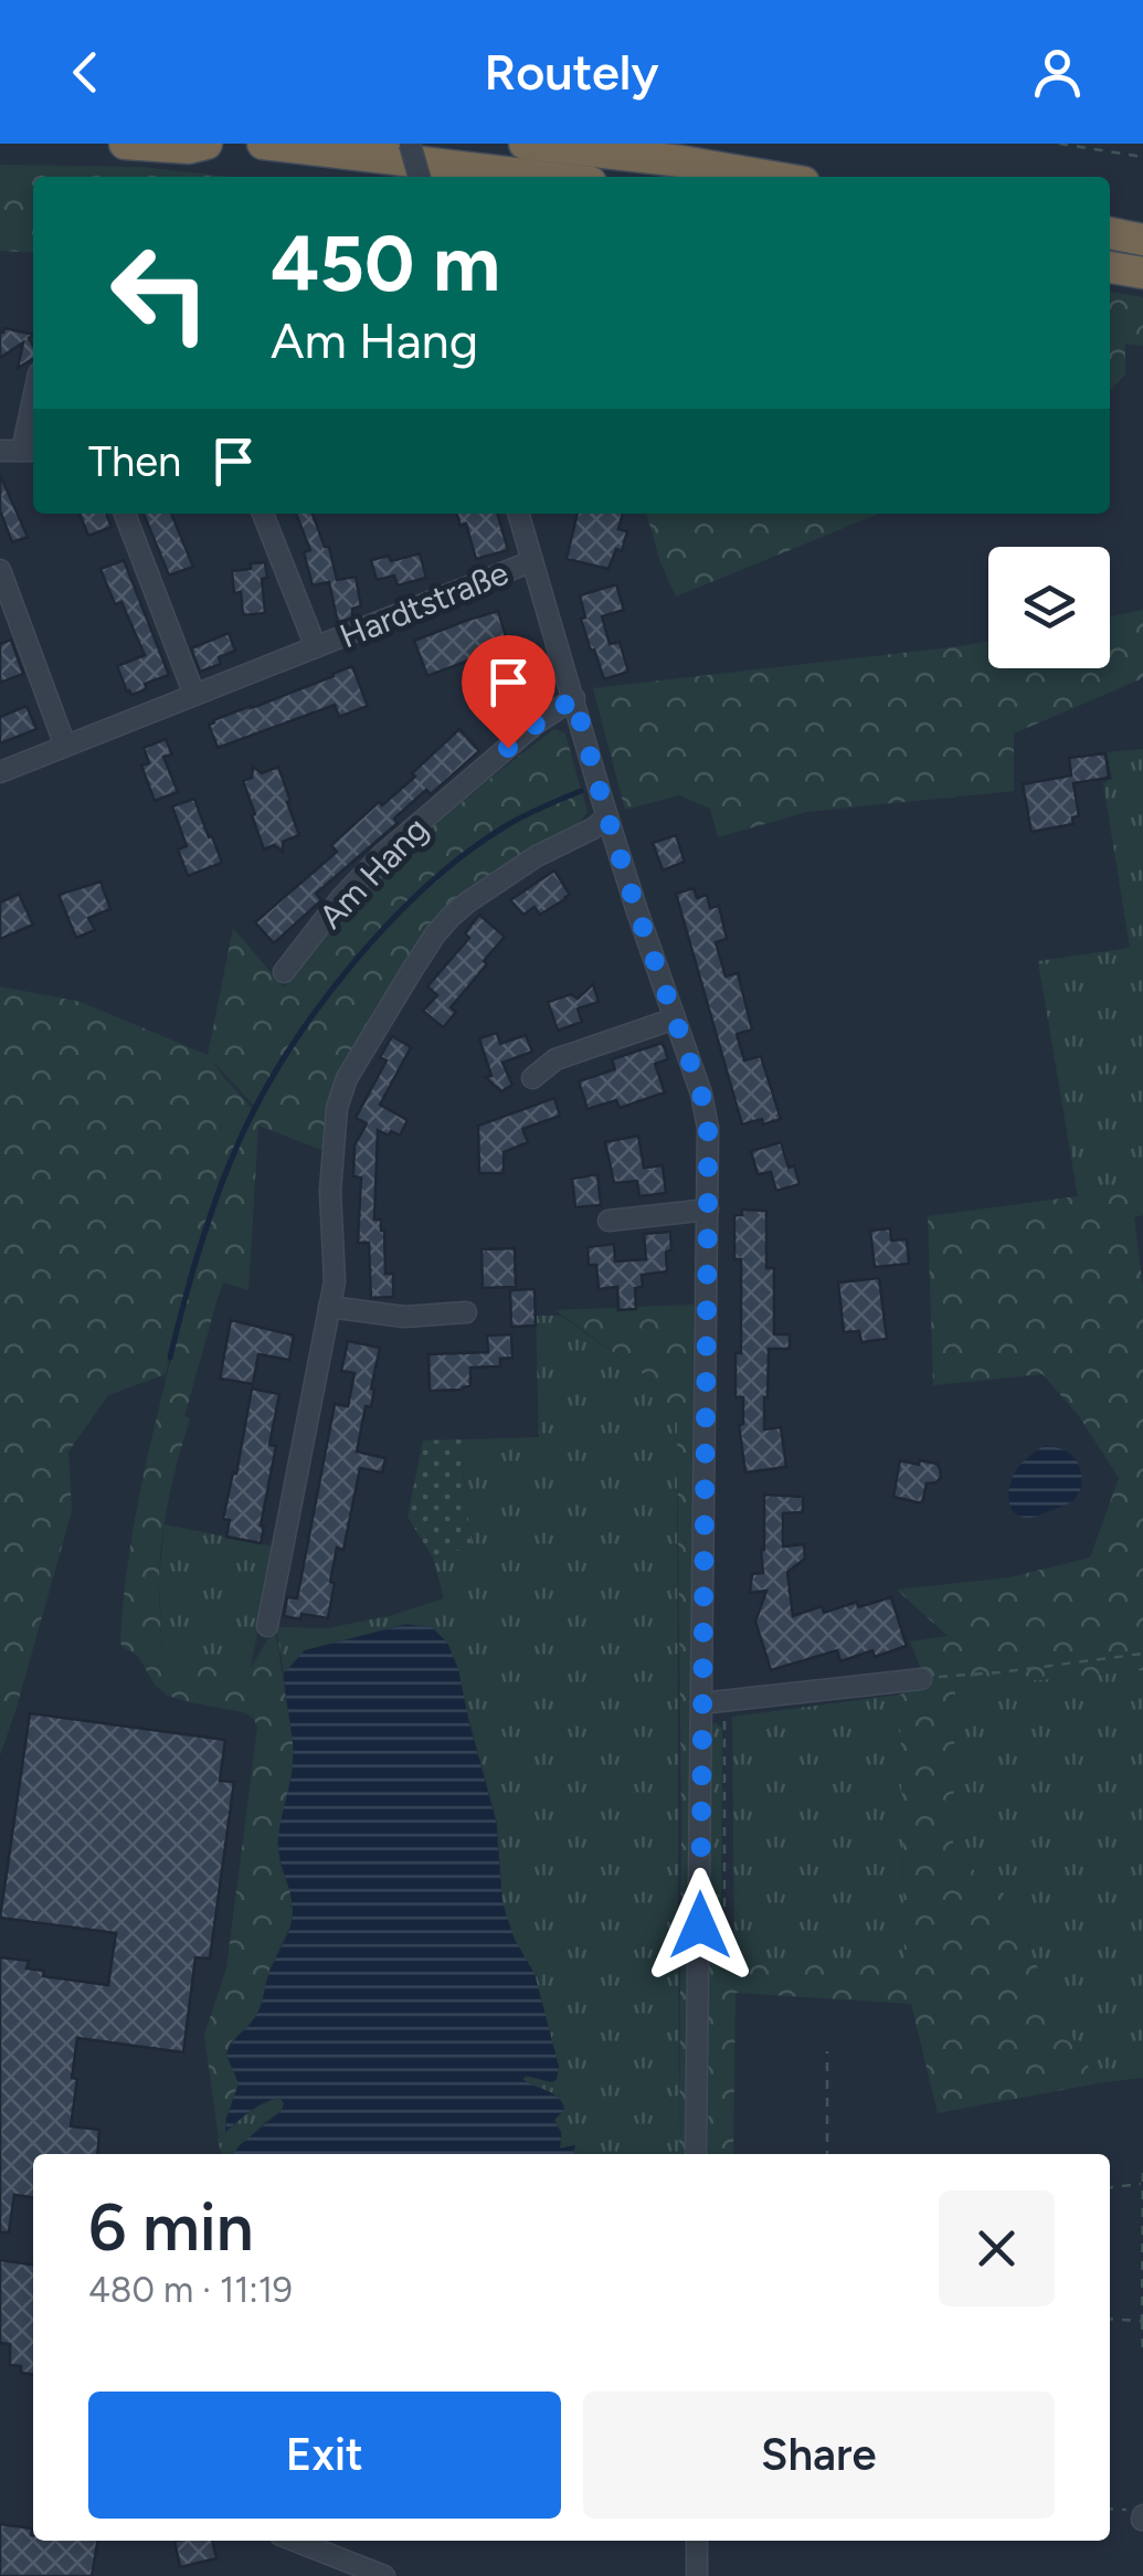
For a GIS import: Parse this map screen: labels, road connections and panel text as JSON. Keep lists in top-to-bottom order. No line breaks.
{"streets":{"street":["Hardtstraße","Am Hang"]},"page":{"header":"Routely","turn":["450 m","Am Hang"],"then":"Then","heading":["6 min","480 m · 11:19"],"buttons":["Exit","Share"]}}
